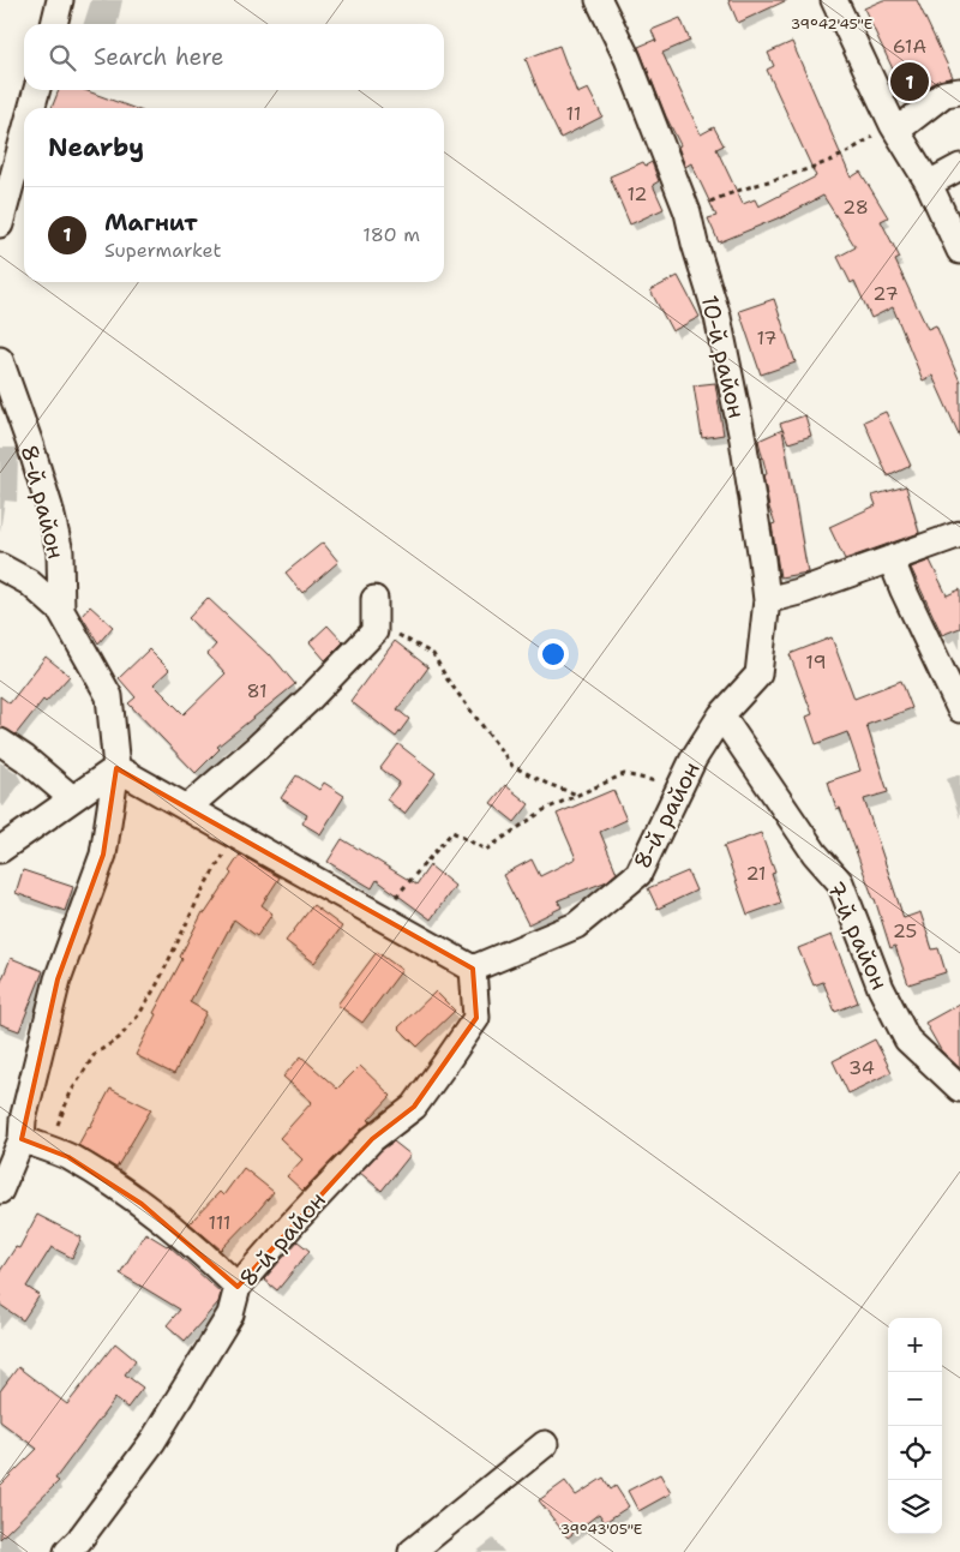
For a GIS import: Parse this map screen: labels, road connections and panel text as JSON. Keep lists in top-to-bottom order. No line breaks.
{"streets":{"street":["10-й район","8-й район","7-й район"]},"crossings":[["10-й район","8-й район"],["10-й район","7-й район"],["8-й район","7-й район"]],"house_numbers":["61А","11","12","28","27","17","19","81","21","25","34","111"],"page":{"search":"Search here","pins":"1","heading":"Nearby","list":[{"mark":"1","name":"Магнит","note":"Supermarket","value":"180 m"}],"map_buttons":["+","−"]},"coordinates":["39°42'45\"E","39°43'05\"E"]}
